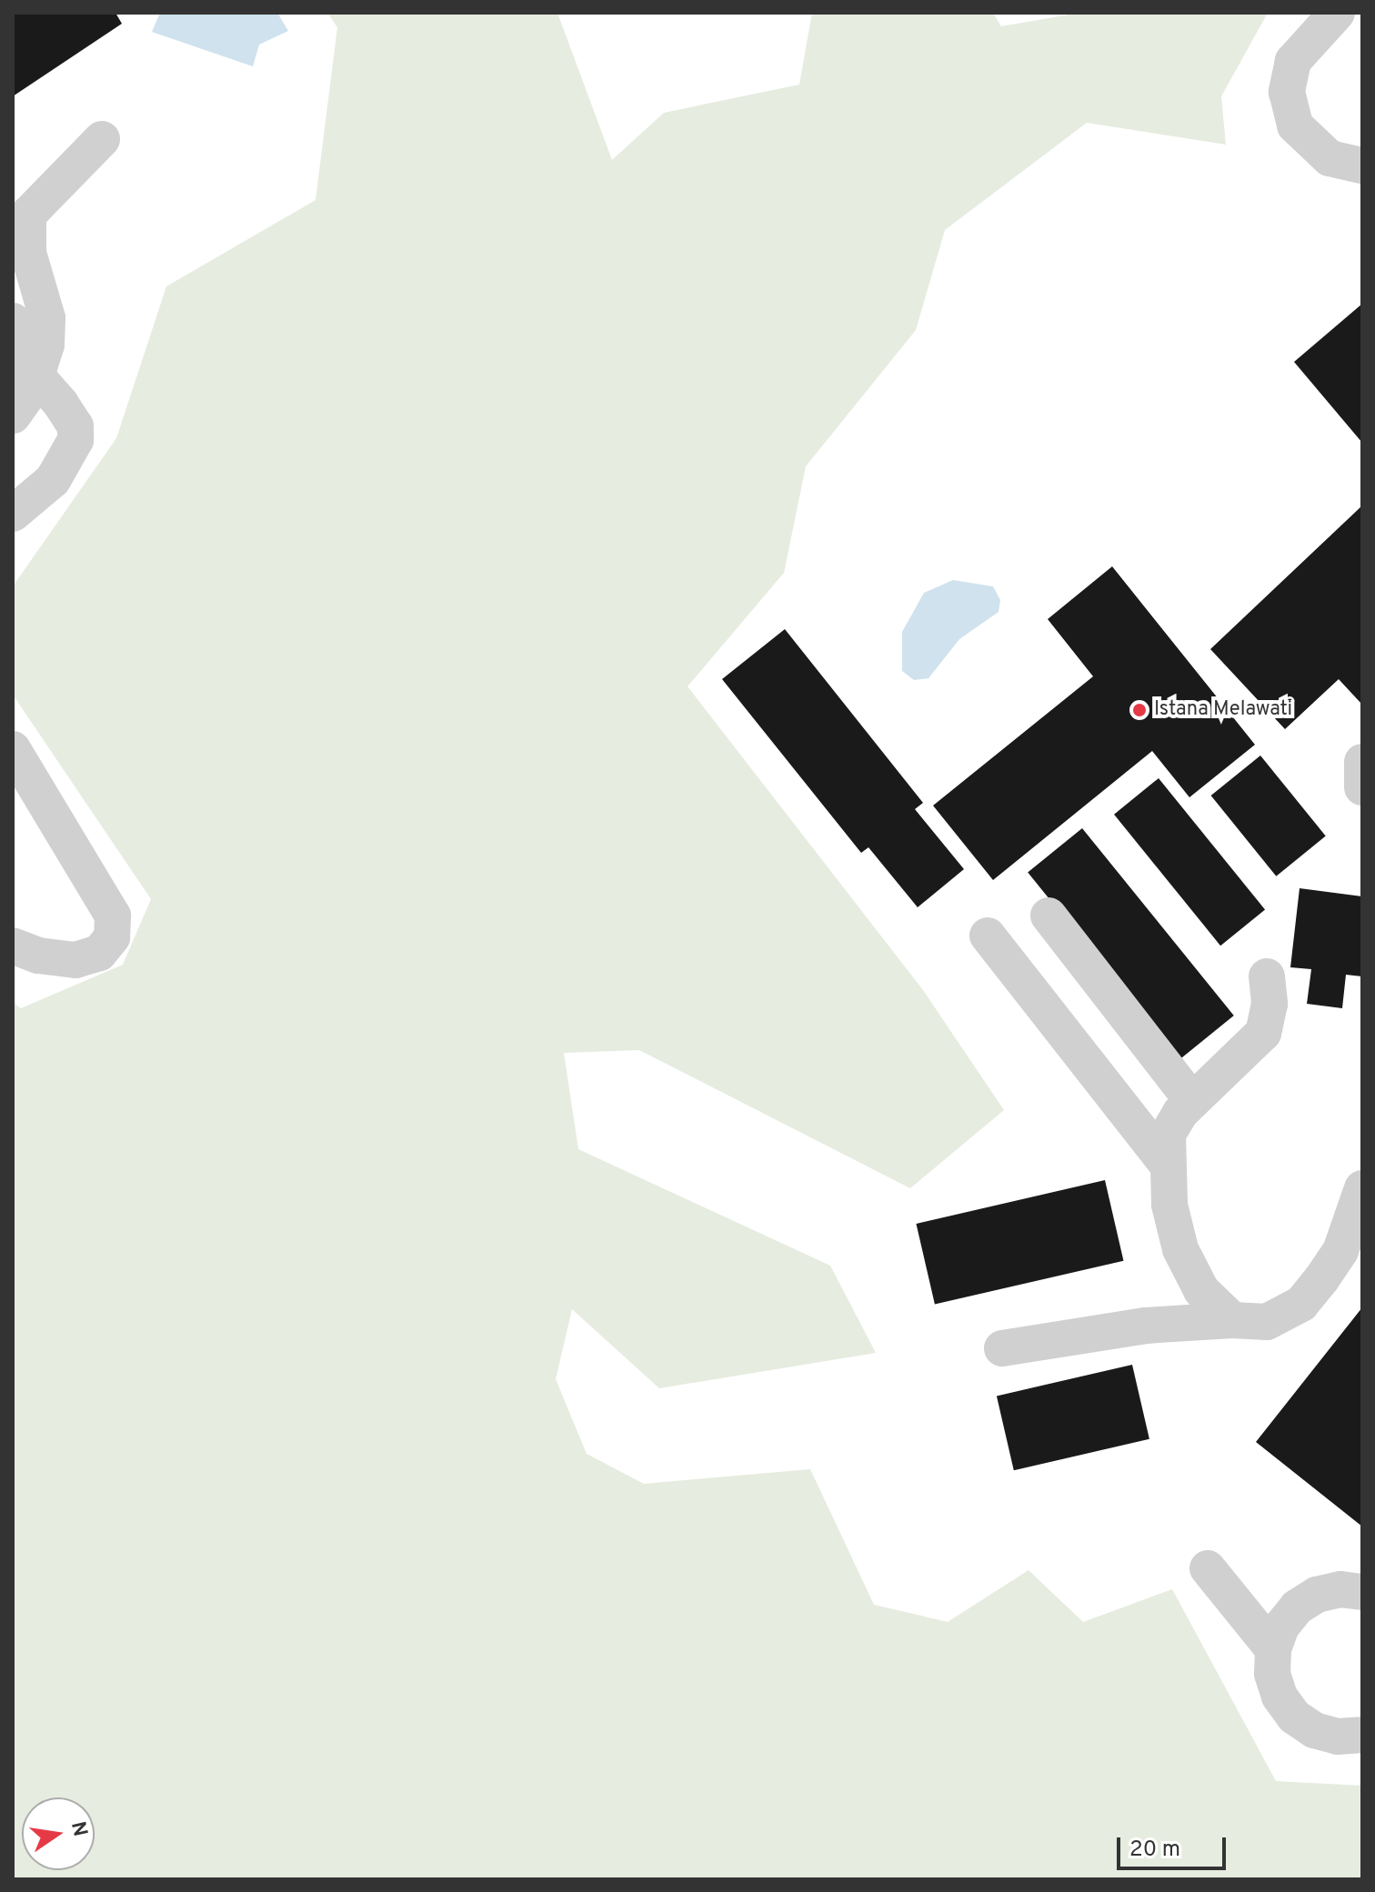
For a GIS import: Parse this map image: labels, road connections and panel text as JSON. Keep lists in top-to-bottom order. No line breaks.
{"places":["Istana Melawati"],"scale_bar":"20 m","north":"right"}
